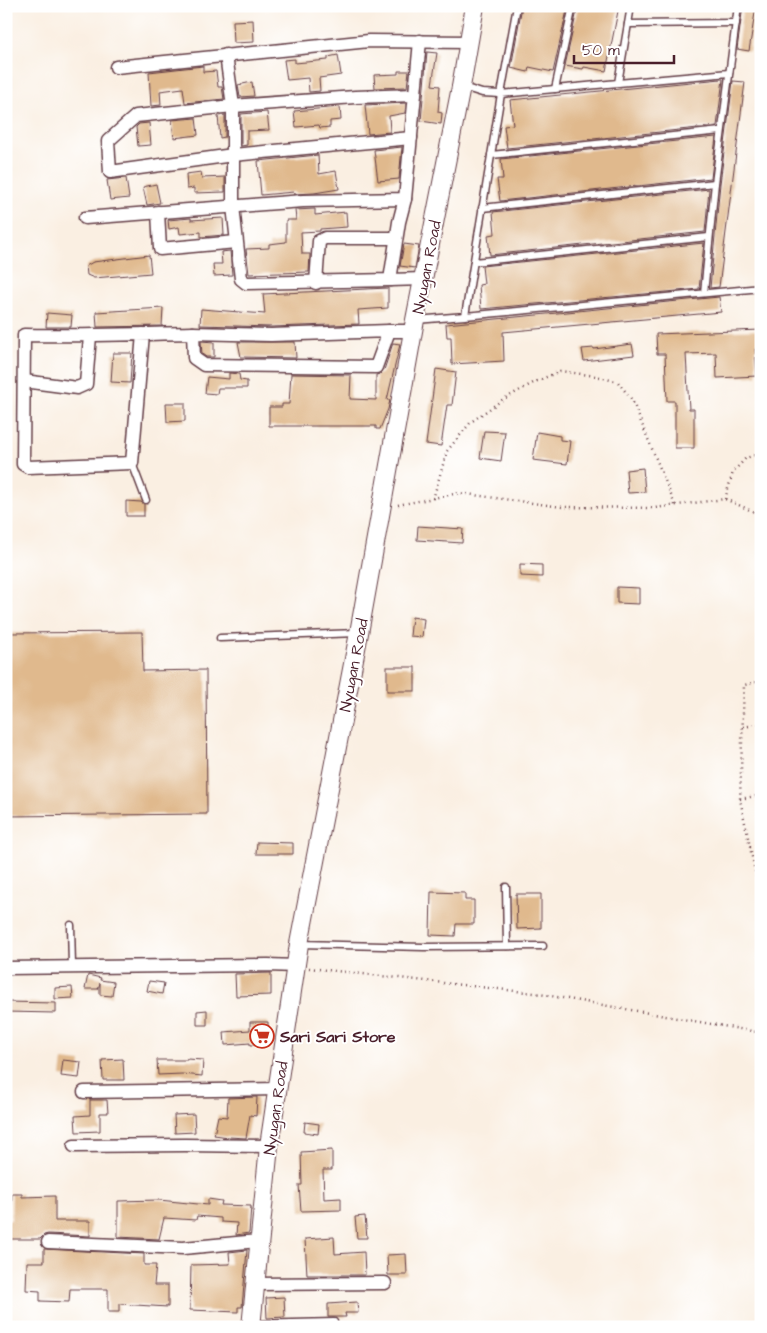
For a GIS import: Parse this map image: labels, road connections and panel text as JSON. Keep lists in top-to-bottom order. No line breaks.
{"streets":{"main road":["Nyugan Road"]},"places":{"supermarket":["Sari Sari Store"]},"scale_bar":"50 m"}
